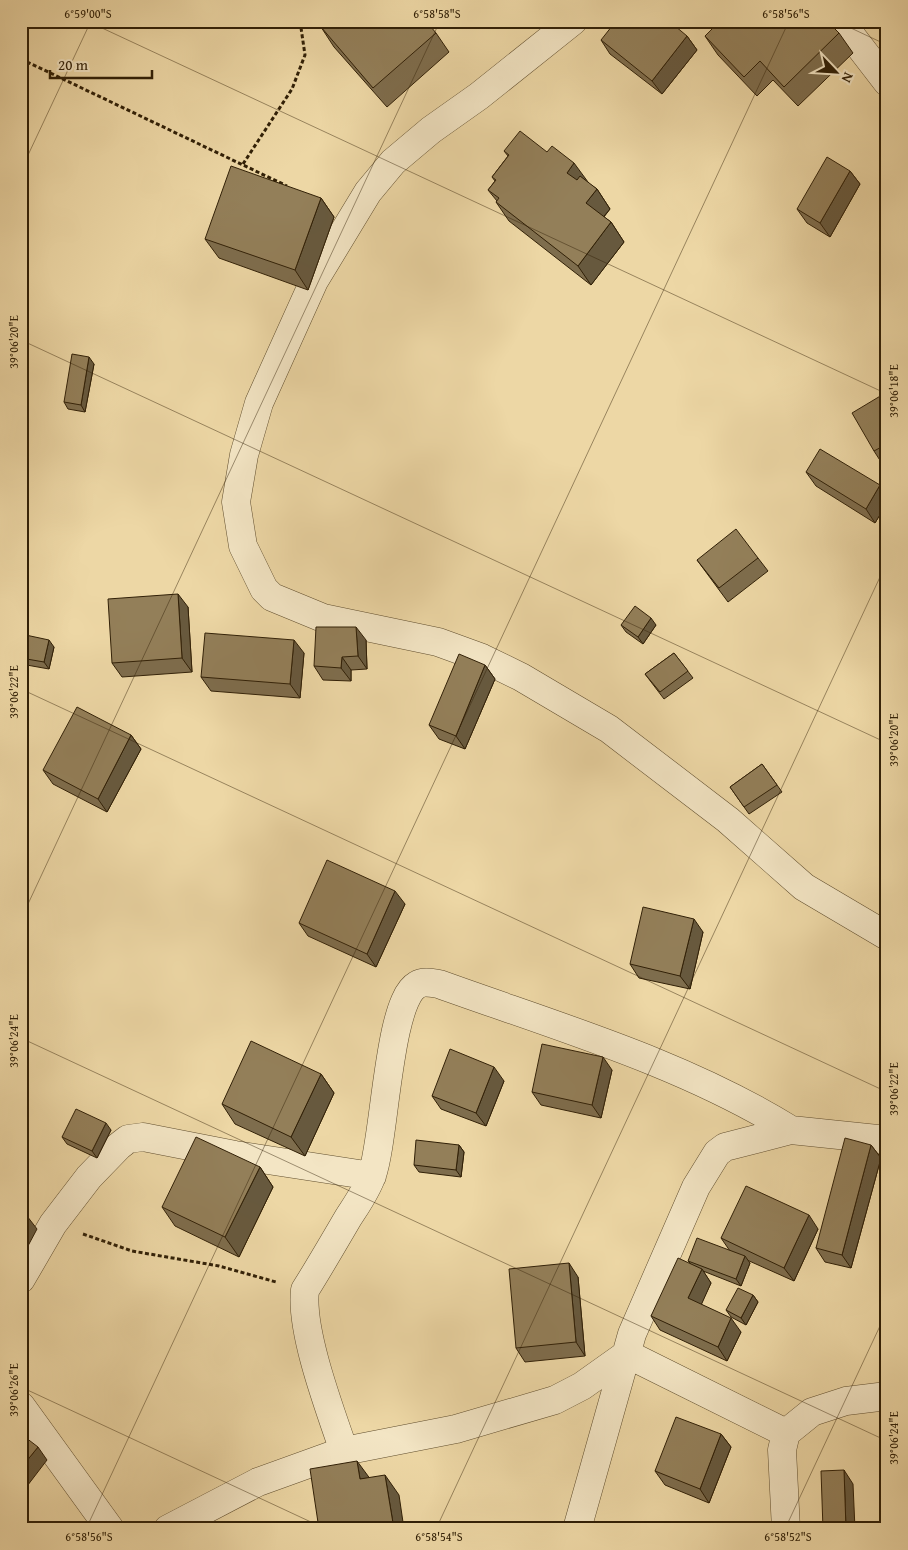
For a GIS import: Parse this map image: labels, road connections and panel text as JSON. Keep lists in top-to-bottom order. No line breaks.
{"scale_bar":"20 m","north":"bottom right","coordinates":["6°59'00\"S","6°58'58\"S","6°58'56\"S","39°06'20\"E","39°06'18\"E","39°06'22\"E","39°06'24\"E","39°06'26\"E","6°58'54\"S","6°58'52\"S"]}
